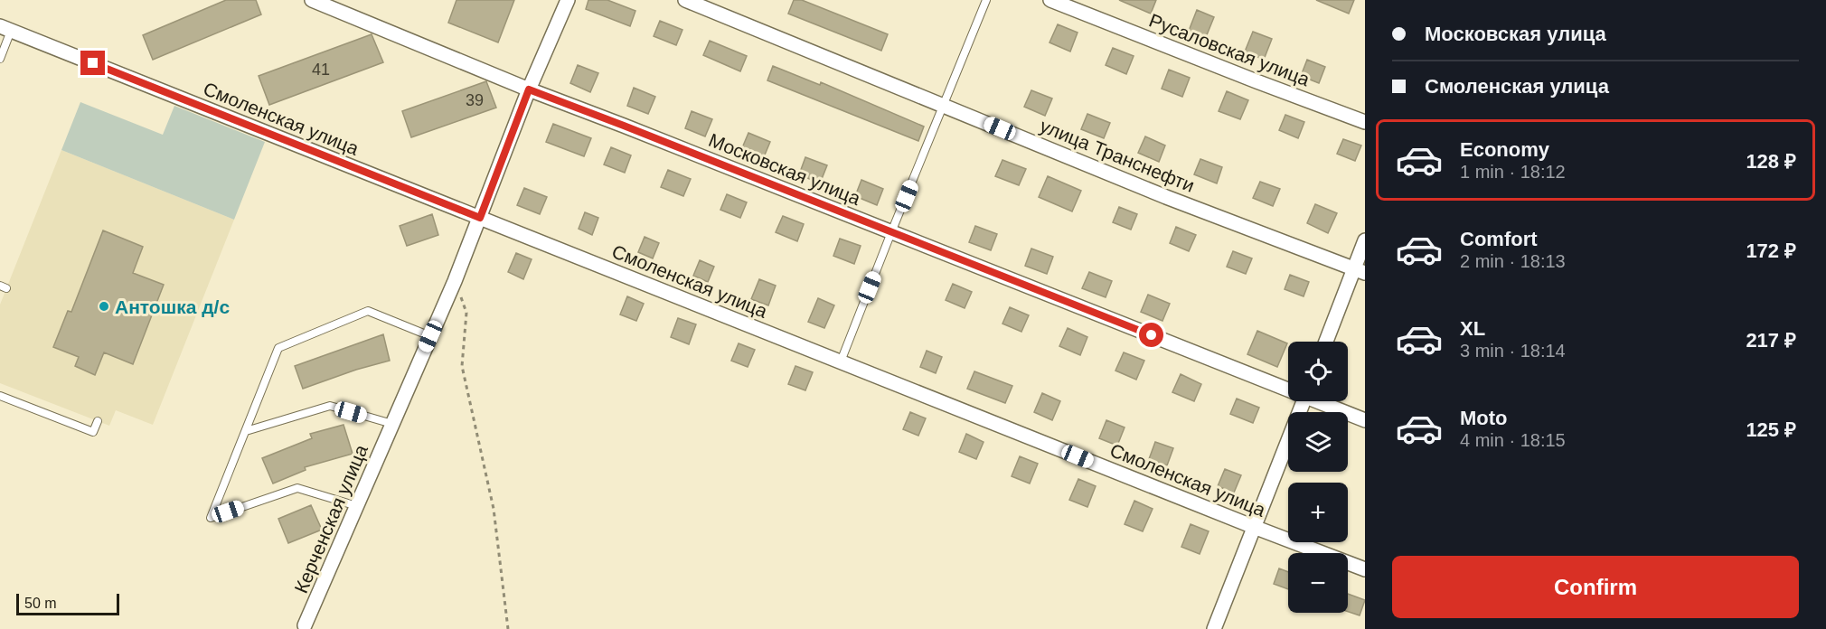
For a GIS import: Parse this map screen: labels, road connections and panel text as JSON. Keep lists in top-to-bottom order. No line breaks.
{"streets":{"street":["Русаловская улица","Смоленская улица","улица Транснефти","Московская улица","Керченская улица"]},"crossings":[["Смоленская улица","Керченская улица"],["Московская улица","Керченская улица"]],"places":["Антошка д/с"],"house_numbers":["41","39"],"scale_bar":"50 m","page":{"banner":["Московская улица","Смоленская улица"],"list":[{"name":"Economy","note":"1 min · 18:12","value":"128 ₽"},{"name":"Comfort","note":"2 min · 18:13","value":"172 ₽"},{"name":"XL","note":"3 min · 18:14","value":"217 ₽"},{"name":"Moto","note":"4 min · 18:15","value":"125 ₽"}],"map_buttons":["+","−"],"buttons":"Confirm","scale":"50 m"}}
